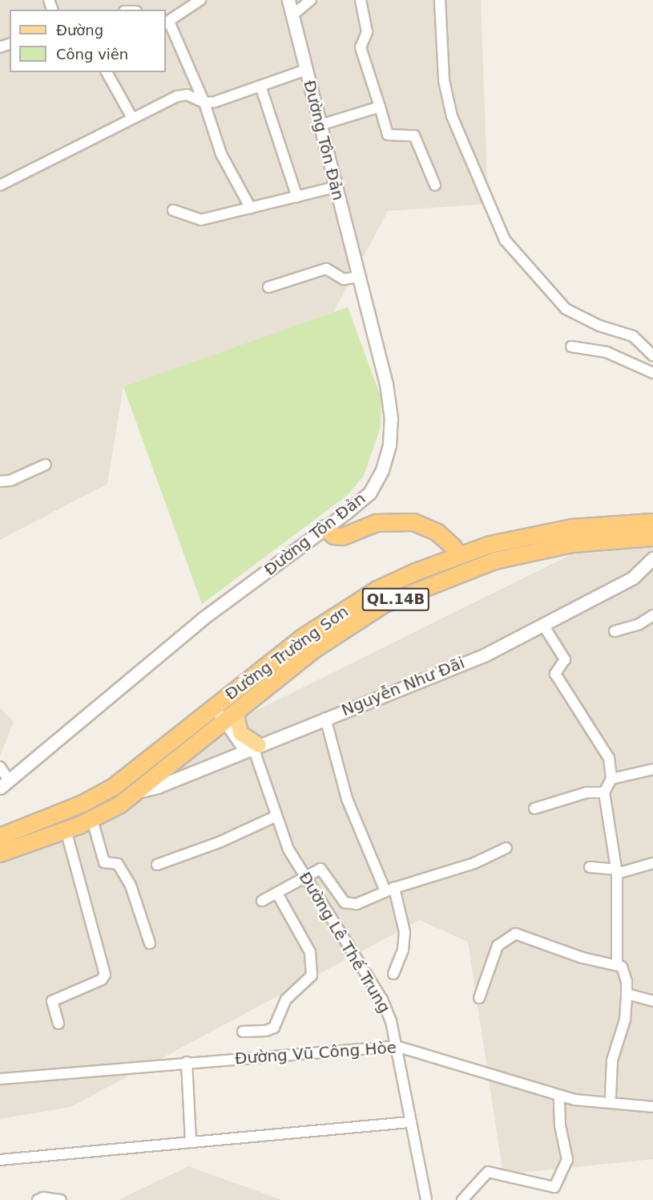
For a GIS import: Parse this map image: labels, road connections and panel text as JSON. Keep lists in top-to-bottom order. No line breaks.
{"streets":{"highway":["QL.14B","Đường Trường Sơn"],"street":["Đường Tôn Đản","Nguyễn Như Đãi","Đường Lê Thế Trung","Đường Vũ Công Hòe"]},"crossings":[["Đường Trường Sơn","Nguyễn Như Đãi"],["Nguyễn Như Đãi","Đường Lê Thế Trung"],["Đường Lê Thế Trung","Đường Vũ Công Hòe"]],"legend":["Đường","Công viên"]}
